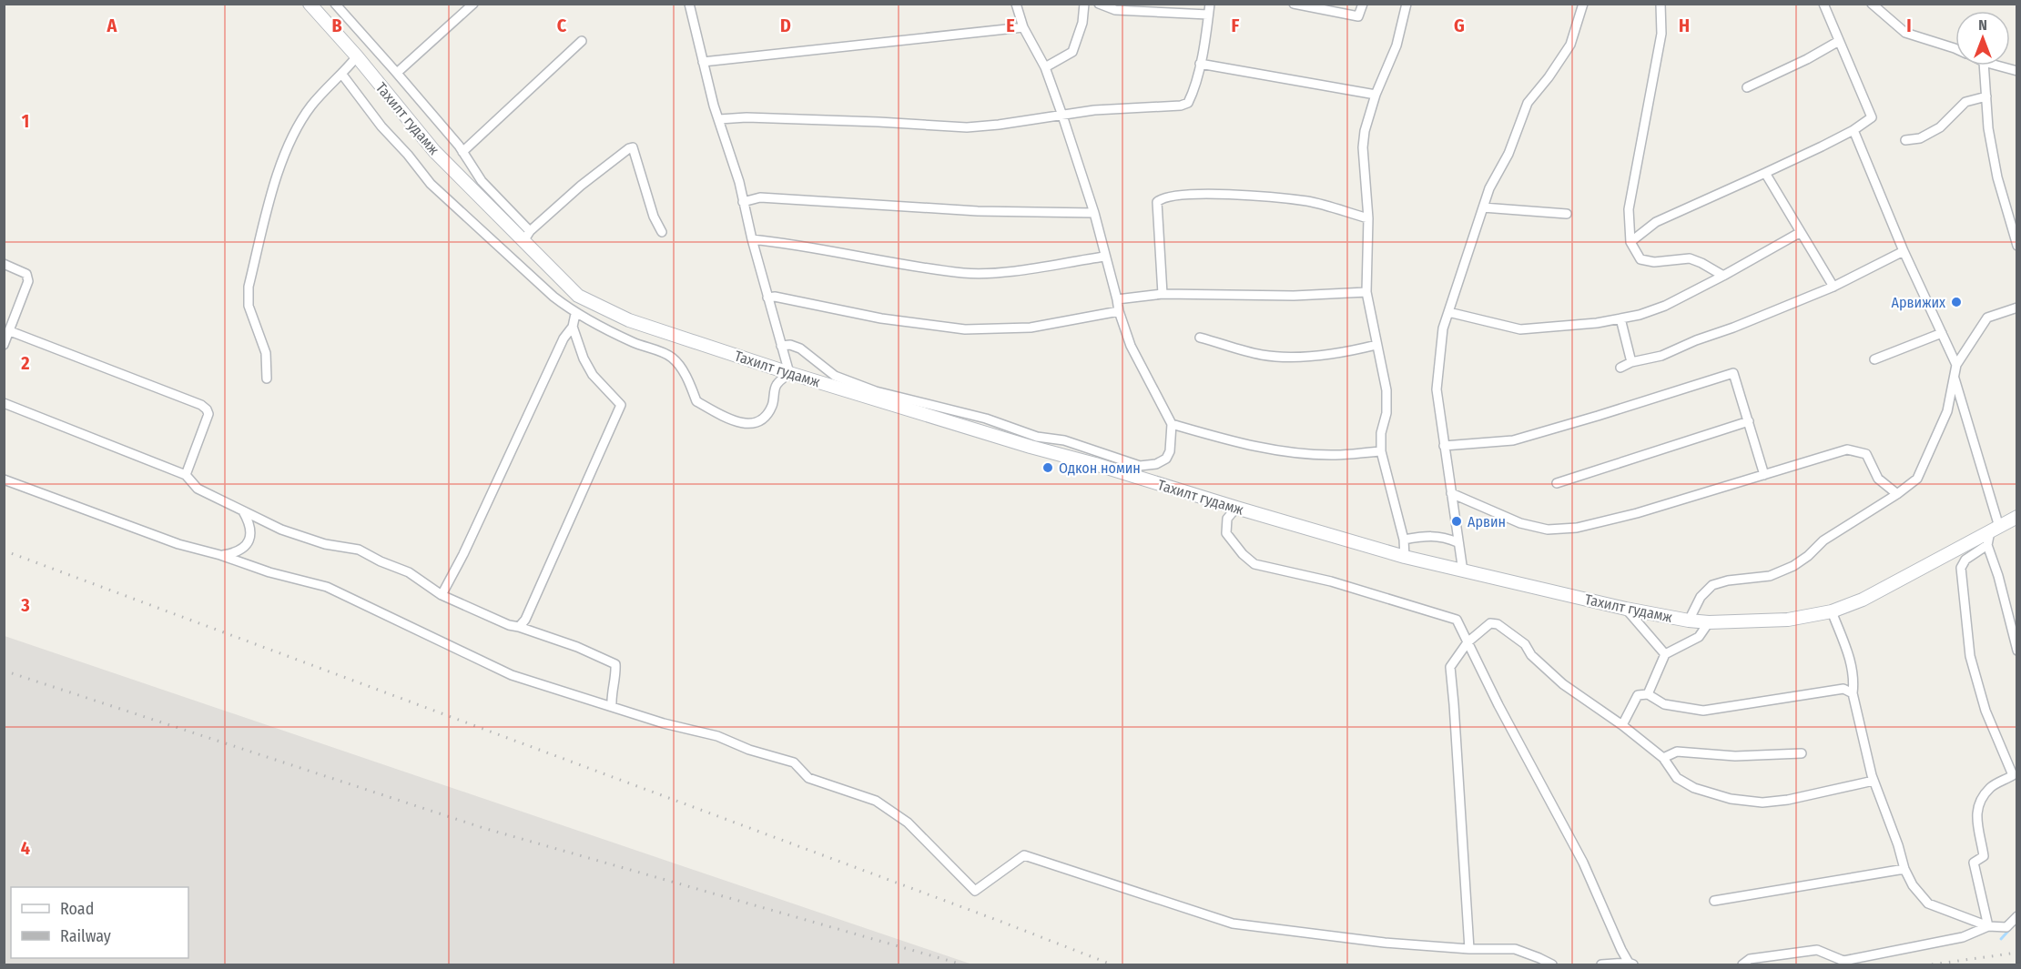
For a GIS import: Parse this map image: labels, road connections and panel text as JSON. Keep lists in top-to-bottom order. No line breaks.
{"streets":{"main road":["Тахилт гудамж"]},"places":["Арвижих","Одкон номин","Арвин"],"legend":["Road","Railway"],"north":"top","grid":{"columns":["A","B","C","D","E","F","G","H","I"],"rows":["1","2","3","4"]}}
